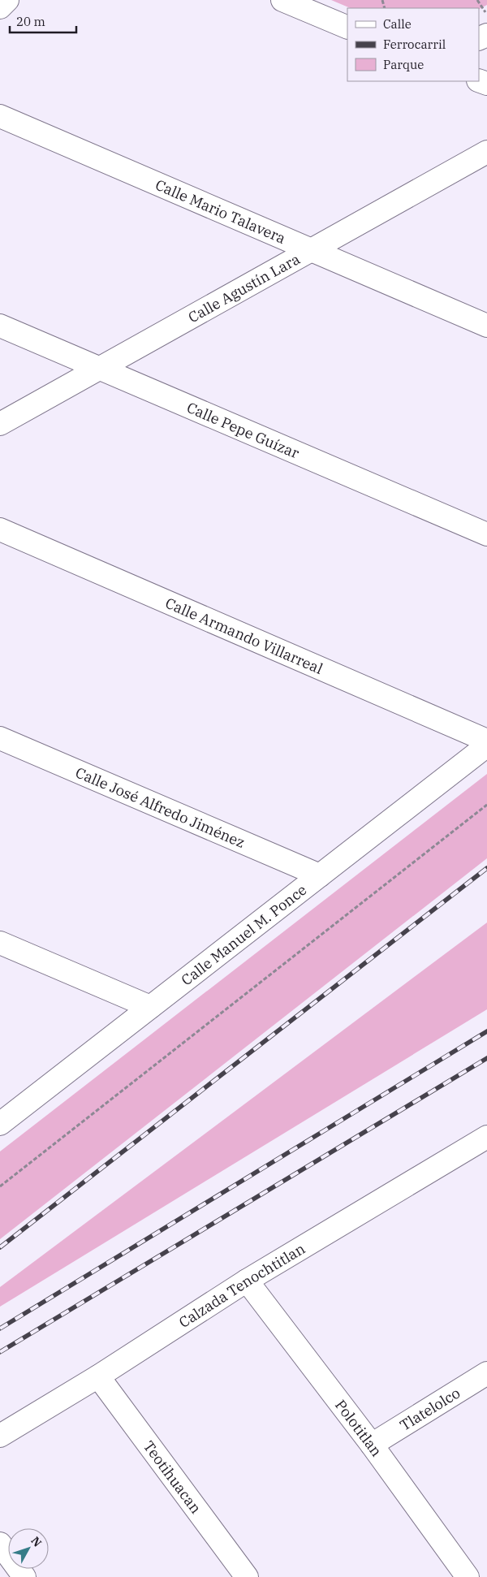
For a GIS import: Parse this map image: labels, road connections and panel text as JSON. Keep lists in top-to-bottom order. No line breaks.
{"streets":{"street":["Calle Mario Talavera","Calle Agustín Lara","Calle Pepe Guízar","Calle Armando Villarreal","Calle José Alfredo Jiménez","Calle Manuel M. Ponce","Calzada Tenochtitlan","Tlatelolco","Polotitlan","Teotihuacan"]},"crossings":[["Calle Mario Talavera","Calle Agustín Lara"],["Calle Agustín Lara","Calle Pepe Guízar"],["Calle José Alfredo Jiménez","Calle Manuel M. Ponce"],["Calzada Tenochtitlan","Polotitlan"],["Calzada Tenochtitlan","Teotihuacan"],["Tlatelolco","Polotitlan"]],"legend":["Calle","Ferrocarril","Parque"],"scale_bar":"20 m","north":"top right"}
